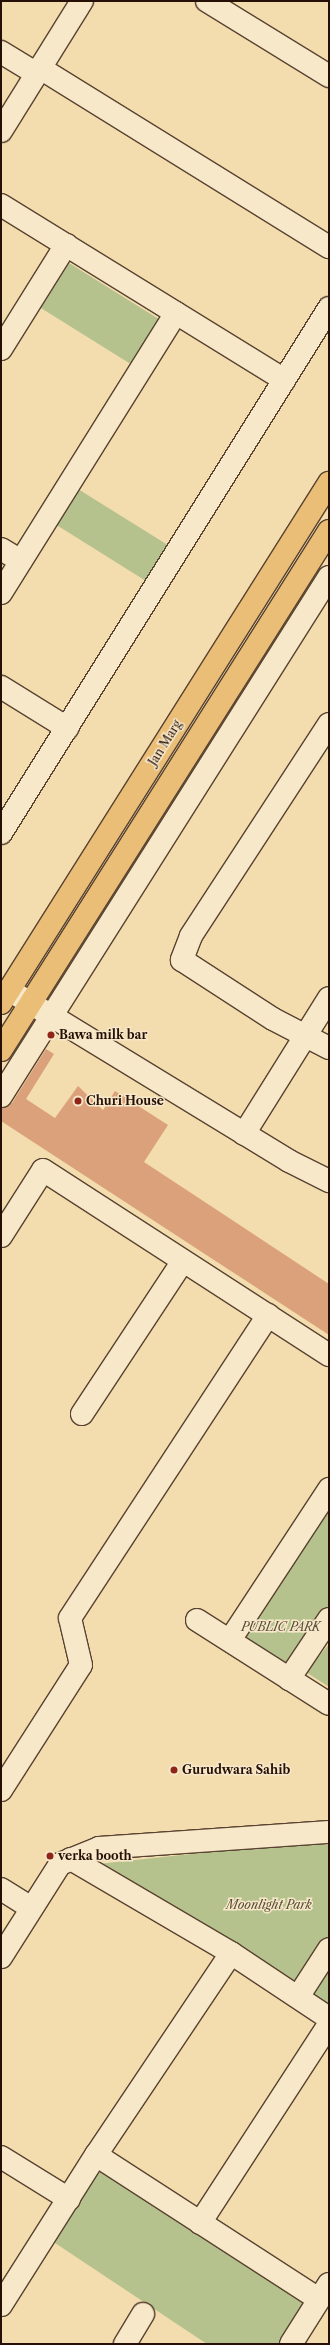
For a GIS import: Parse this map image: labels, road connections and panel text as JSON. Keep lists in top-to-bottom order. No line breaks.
{"streets":{"main road":["Jan Marg"]},"parks":["PUBLIC PARK","Moonlight Park"],"places":["Bawa milk bar","Churi House","Gurudwara Sahib","verka booth"]}
